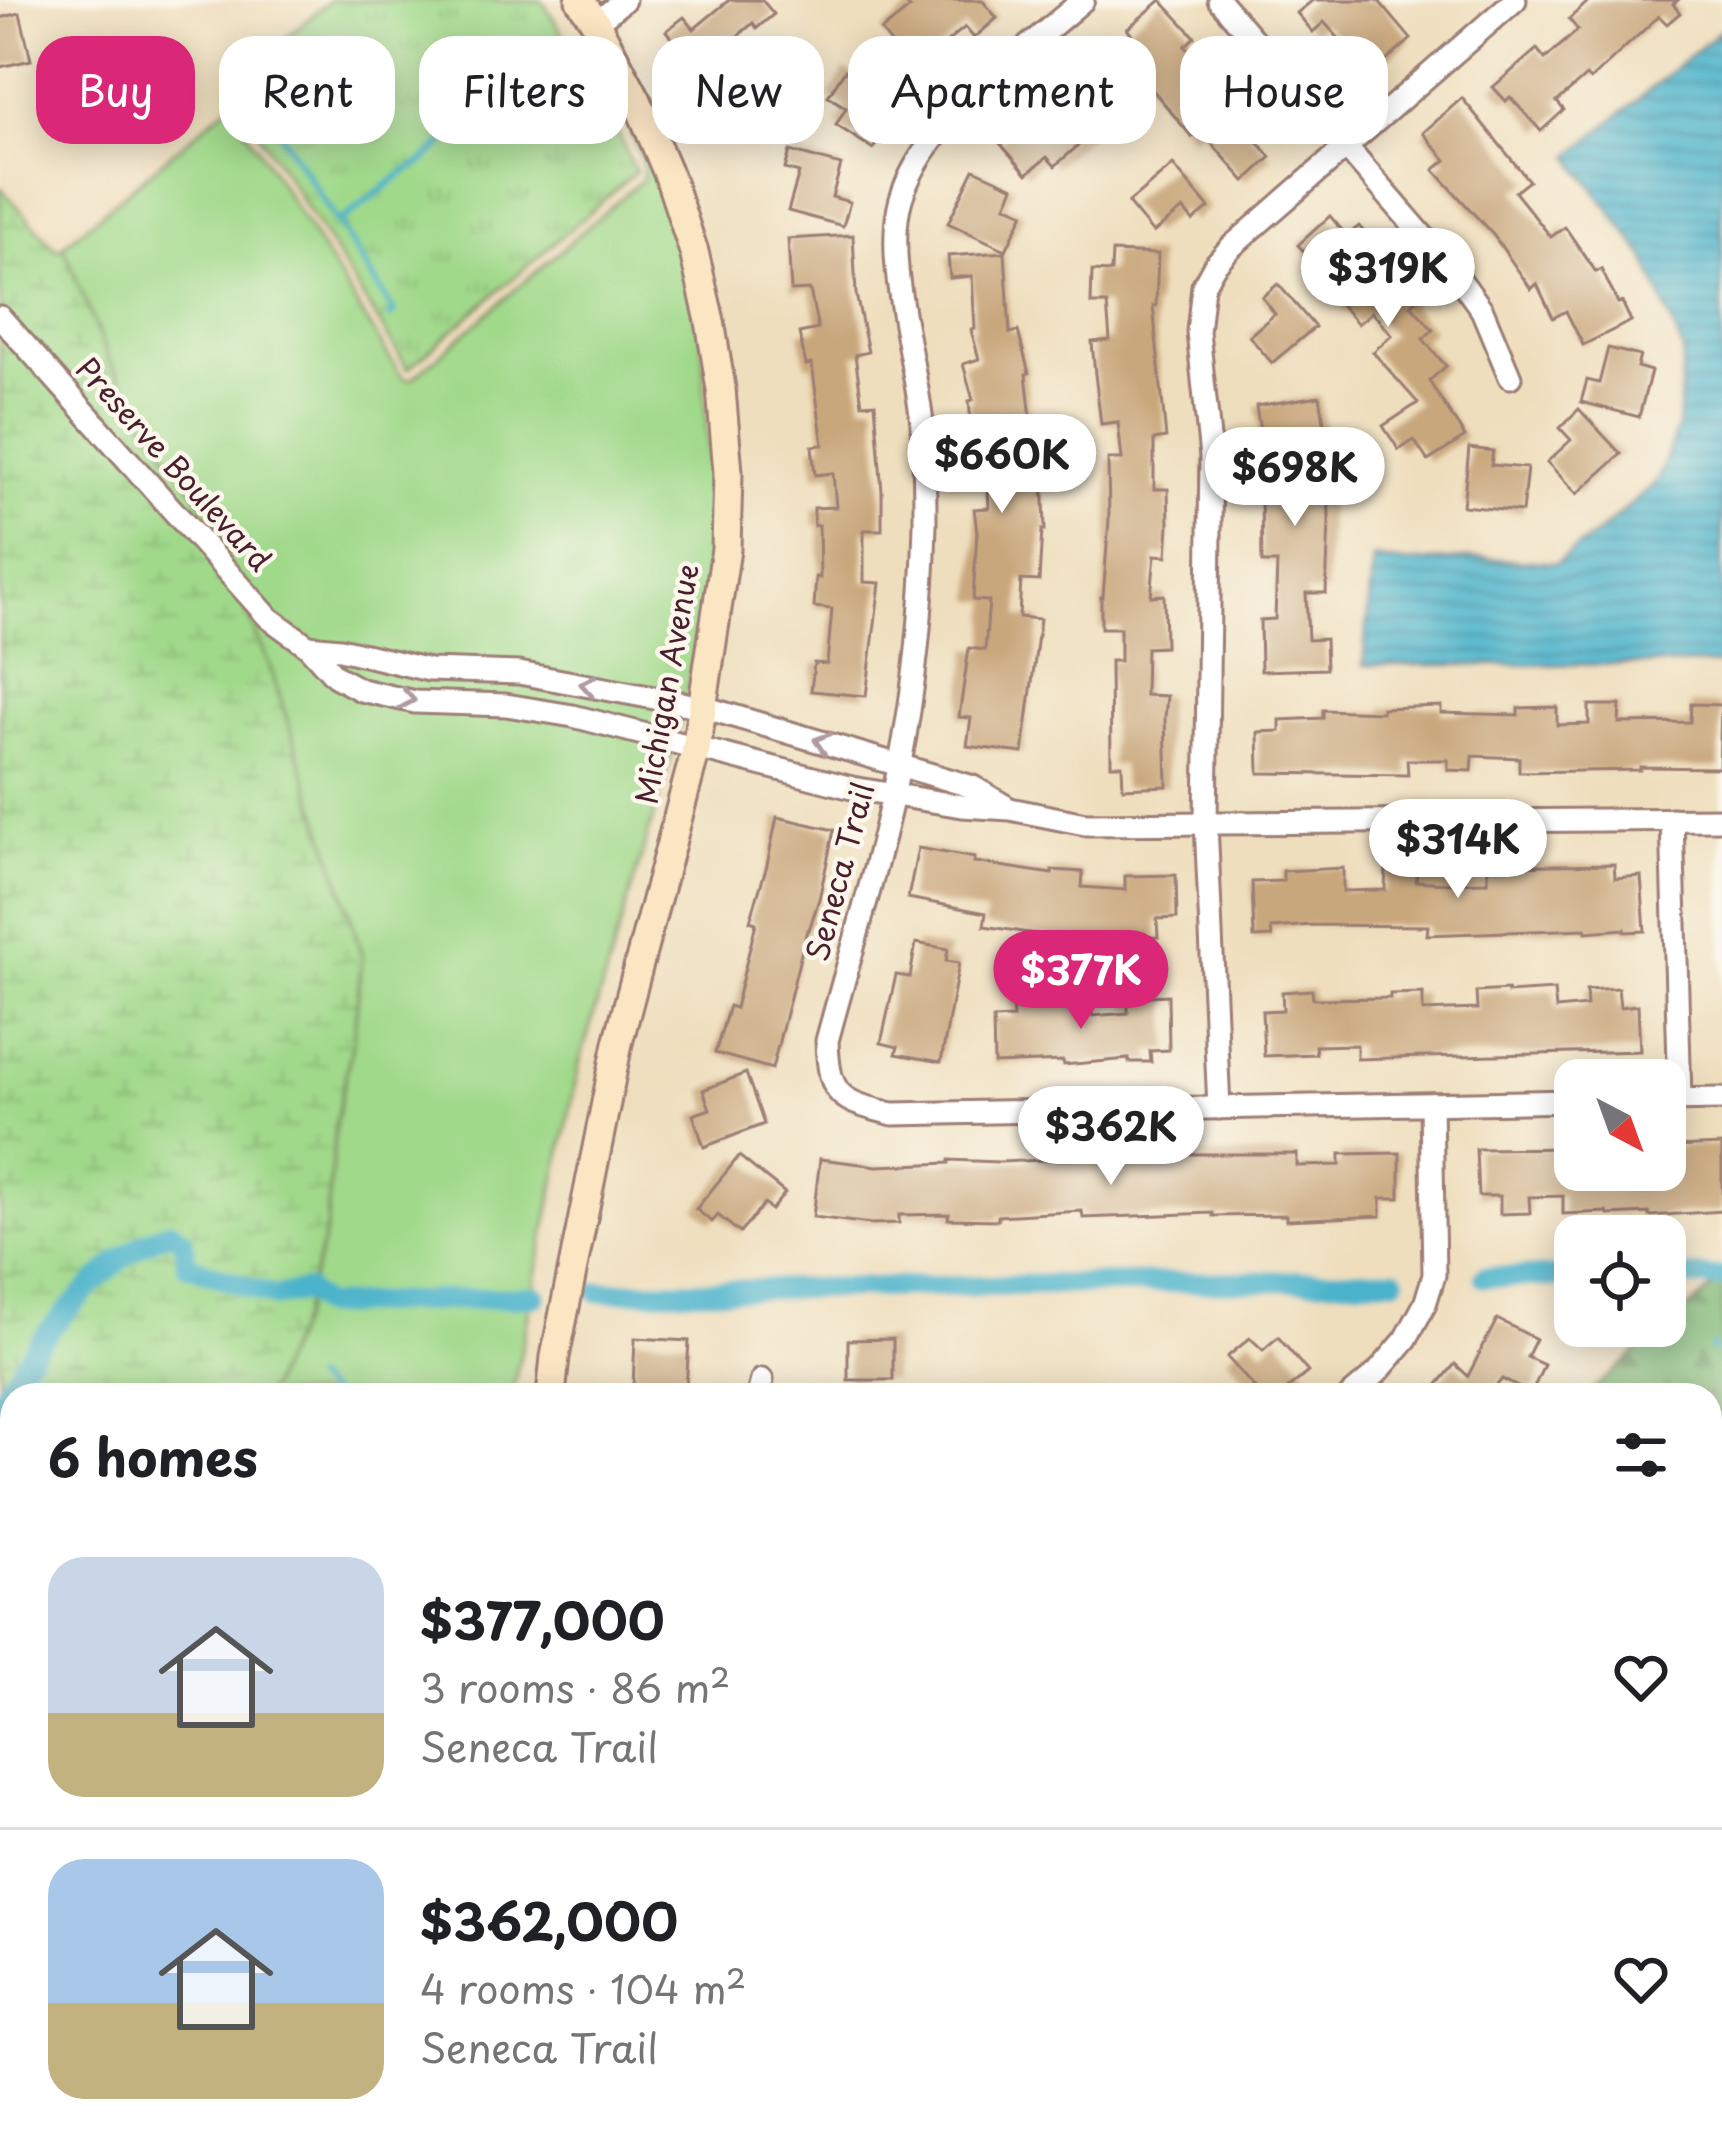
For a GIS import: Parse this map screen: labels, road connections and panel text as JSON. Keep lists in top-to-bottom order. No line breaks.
{"streets":{"street":["Preserve Boulevard","Michigan Avenue","Seneca Trail"]},"crossings":[["Preserve Boulevard","Michigan Avenue"],["Preserve Boulevard","Seneca Trail"]],"north":"bottom right","page":{"chip":["Buy","Rent","Filters","New","Apartment","House"],"price":["$319K","$660K","$698K","$314K","$377K","$362K"],"heading":"6 homes","list":[{"name":"$377,000","note":"3 rooms · 86 m² · Seneca Trail"},{"name":"$362,000","note":"4 rooms · 104 m² · Seneca Trail"}]}}
